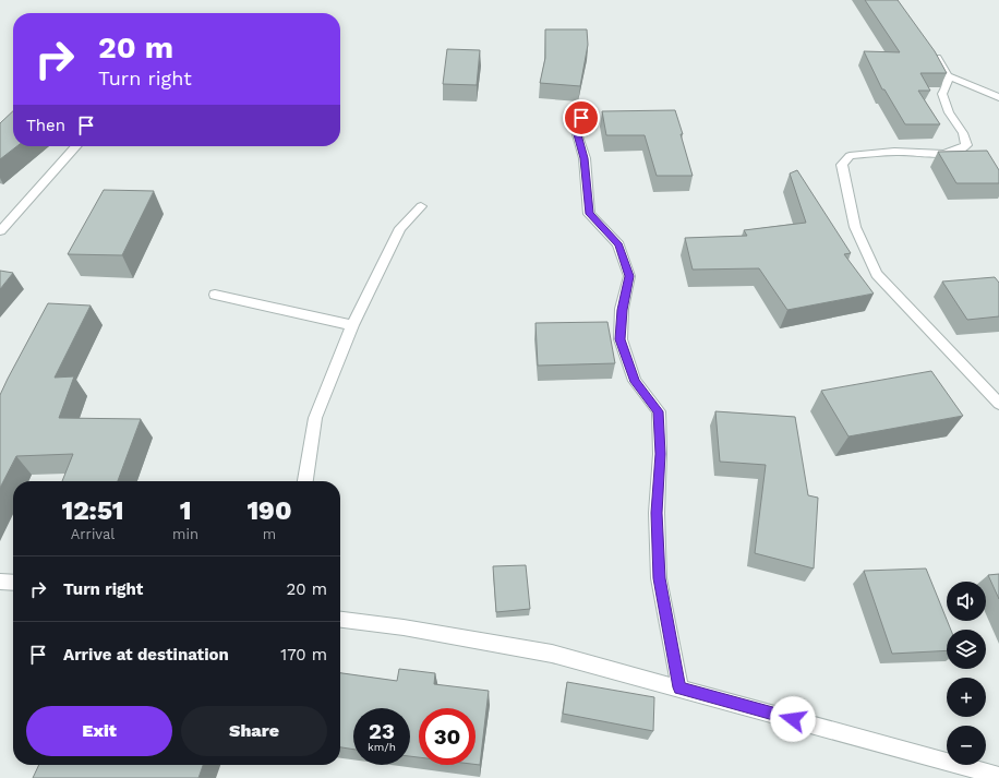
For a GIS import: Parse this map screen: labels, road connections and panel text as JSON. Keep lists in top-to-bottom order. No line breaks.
{"page":{"turn":["20 m","Turn right"],"then":"Then","eta":["12:51","Arrival","1","min","190","m"],"list":[{"name":"Turn right","value":"20 m"},{"name":"Arrive at destination","value":"170 m"}],"map_buttons":["+","−"],"buttons":["Exit","Share"],"speed":"23 km/h","limit":"30"}}
